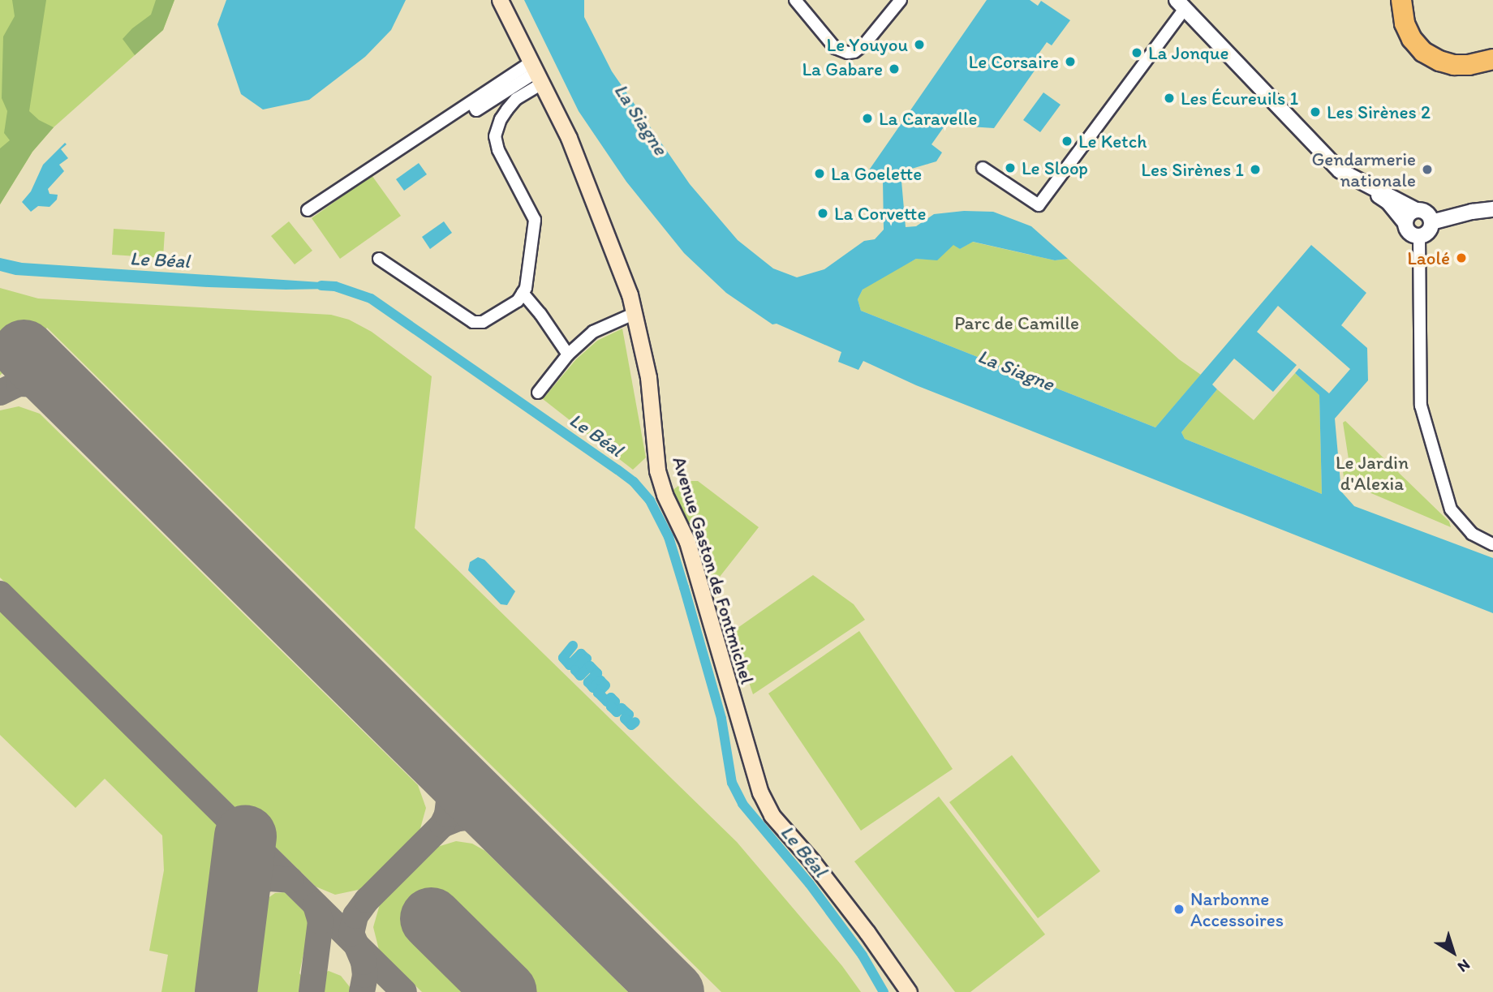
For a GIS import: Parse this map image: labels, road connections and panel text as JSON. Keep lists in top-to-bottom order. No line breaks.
{"streets":{"main road":["Avenue Gaston de Fontmichel"]},"water":["La Siagne","Le Béal"],"parks":["Parc de Camille","Le Jardin d'Alexia"],"places":["Le Youyou","La Jonque","Le Corsaire","La Gabare","Les Écureuils 1","Les Sirènes 2","La Caravelle","Le Ketch","Le Sloop","Les Sirènes 1","Gendarmerie nationale","La Goelette","La Corvette","Laolé","Narbonne Accessoires"],"north":"bottom right"}
